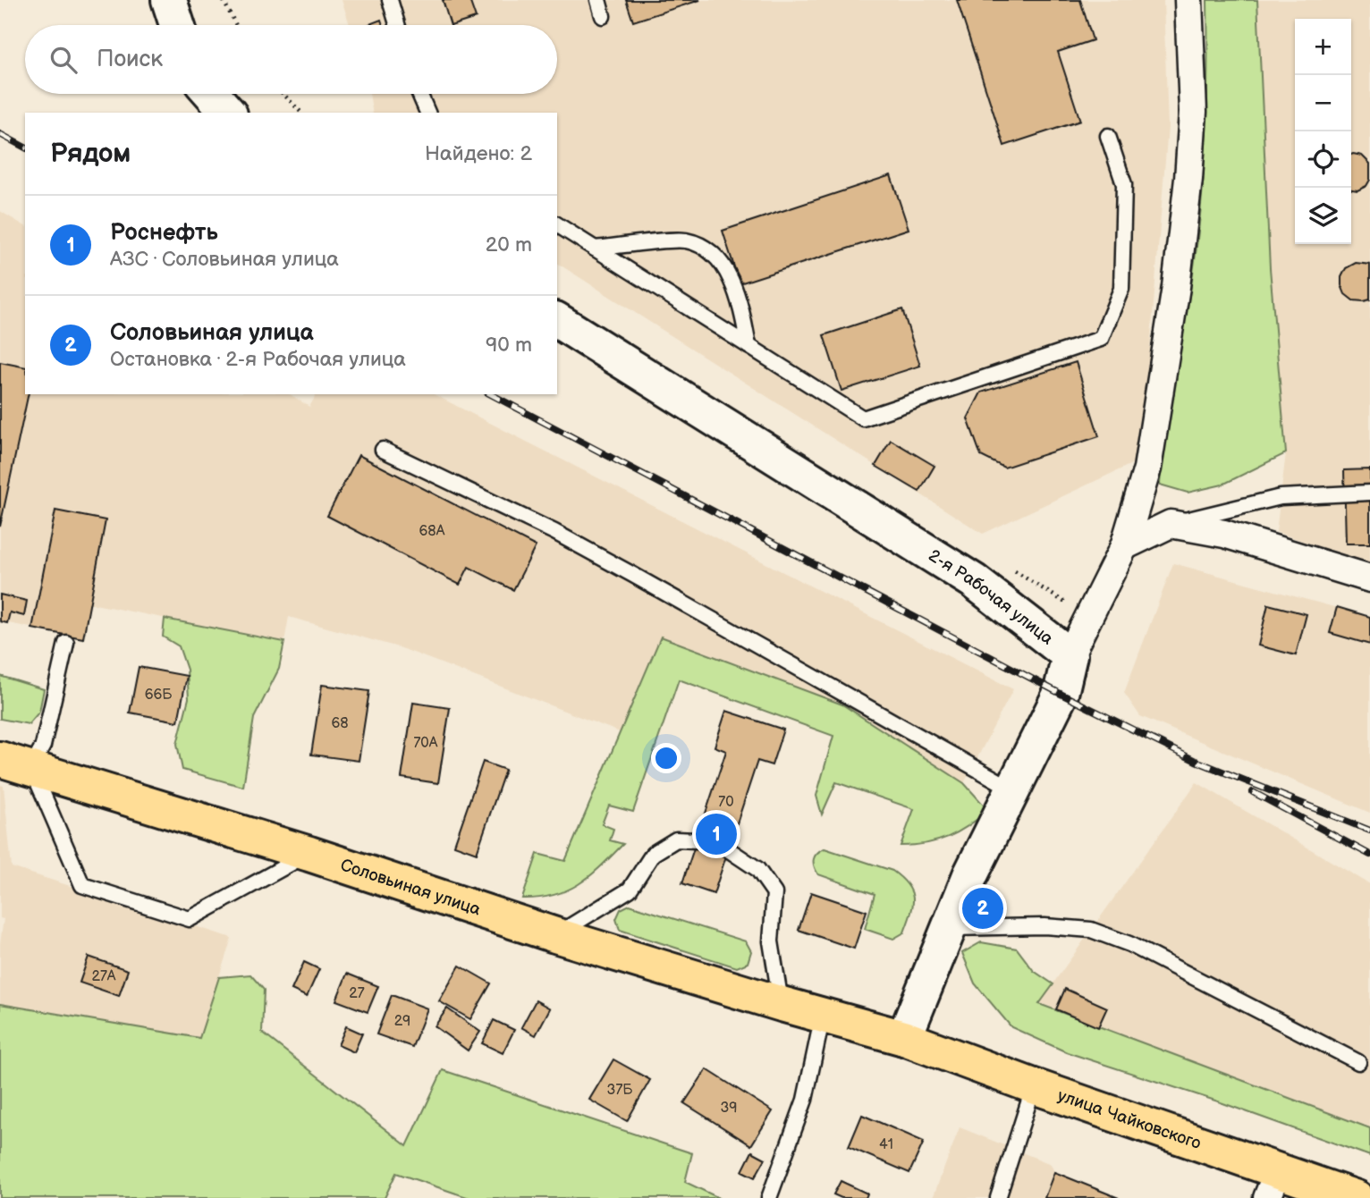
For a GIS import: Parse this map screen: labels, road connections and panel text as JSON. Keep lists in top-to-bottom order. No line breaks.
{"streets":{"main road":["2-я Рабочая улица","Соловьиная улица","улица Чайковского"]},"crossings":[["2-я Рабочая улица","Соловьиная улица"],["2-я Рабочая улица","улица Чайковского"],["Соловьиная улица","улица Чайковского"]],"house_numbers":["68А","66Б","68","70А","70","27А","27","29","37Б","39","41"],"page":{"map_buttons":["+","−"],"search":"Поиск","heading":["Рядом","Найдено: 2"],"list":[{"mark":"1","name":"Роснефть","note":"АЗС · Соловьиная улица","value":"20 m"},{"mark":"2","name":"Соловьиная улица","note":"Остановка · 2-я Рабочая улица","value":"90 m"}],"pins":["1","2"]}}
